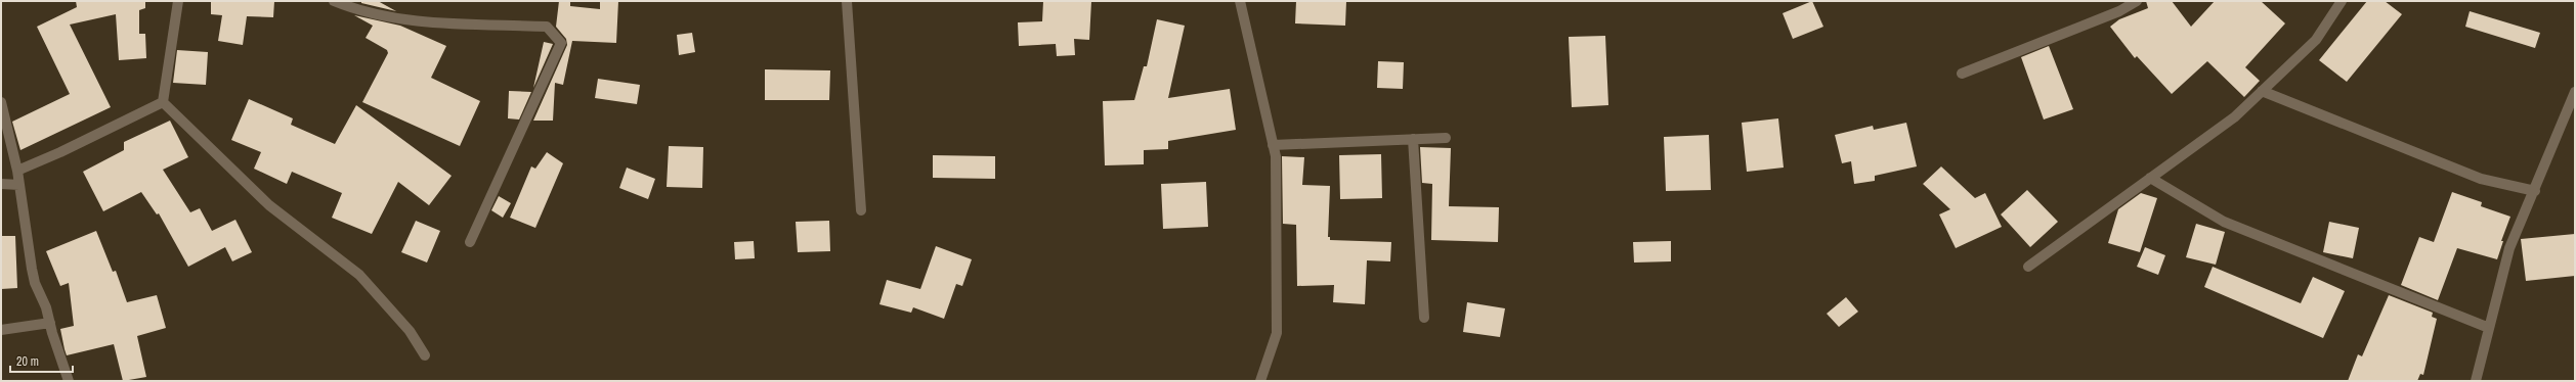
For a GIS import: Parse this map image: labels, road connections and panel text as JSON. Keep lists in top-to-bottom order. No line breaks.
{"scale_bar":"20 m"}
